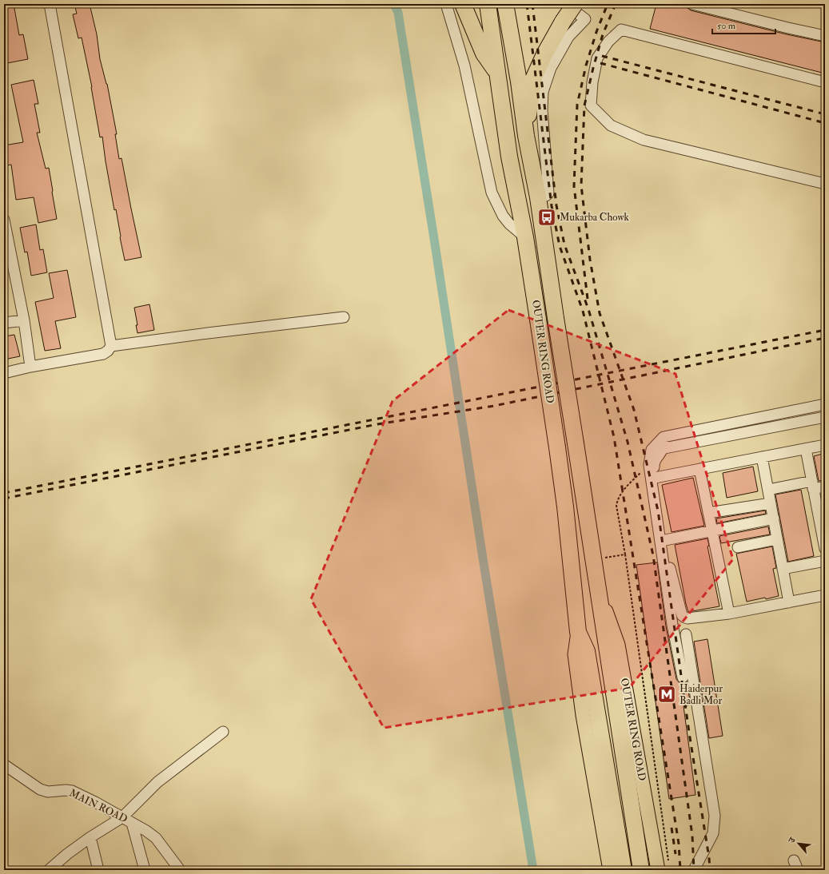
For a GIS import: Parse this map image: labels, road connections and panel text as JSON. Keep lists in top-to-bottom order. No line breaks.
{"streets":{"highway":["OUTER RING ROAD"],"street":["MAIN ROAD"]},"places":{"bus stop":["Mukarba Chowk"],"metro station":["Haiderpur Badli Mor"]},"scale_bar":"50 m","north":"top left"}
